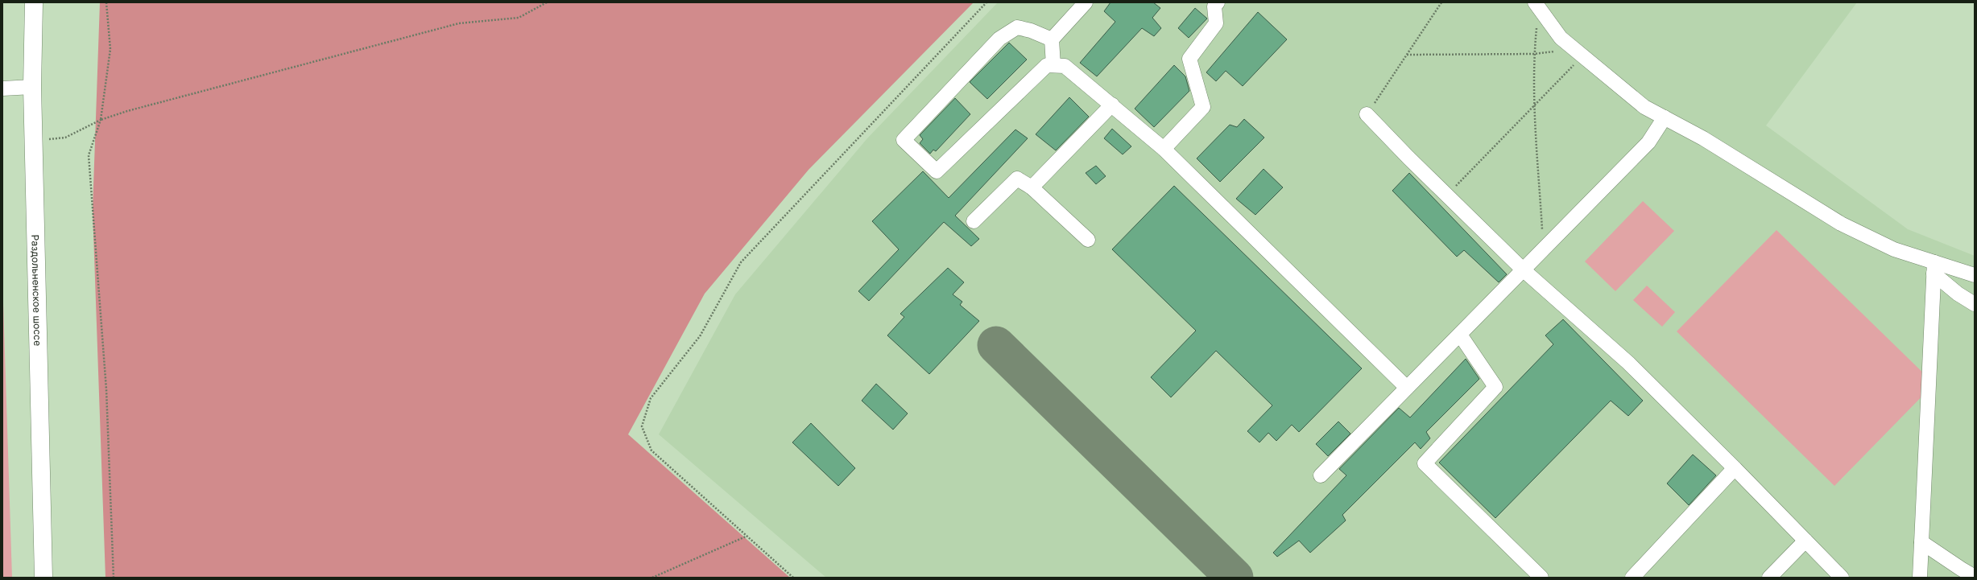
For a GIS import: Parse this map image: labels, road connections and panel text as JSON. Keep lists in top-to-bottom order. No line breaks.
{"streets":{"main road":["Раздольненское шоссе"]}}
